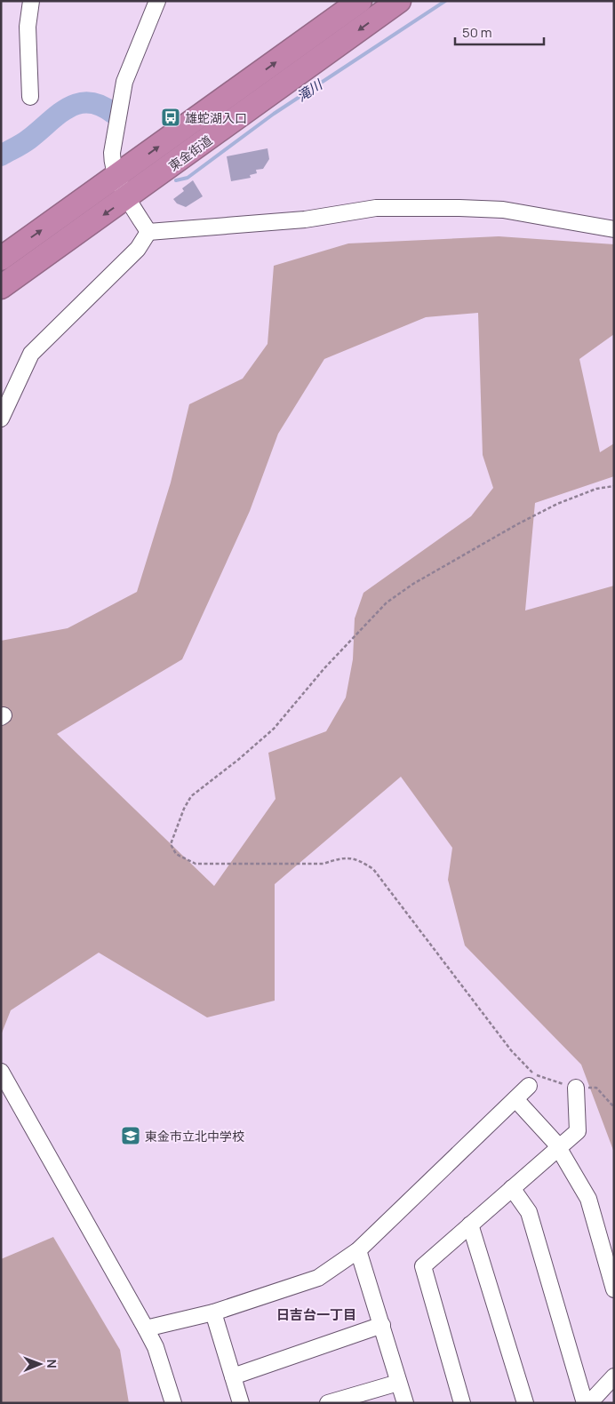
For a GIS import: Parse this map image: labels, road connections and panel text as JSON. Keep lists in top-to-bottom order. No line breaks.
{"streets":{"highway":["東金街道"]},"districts":["日吉台一丁目"],"water":["滝川"],"places":{"bus stop":["雄蛇湖入口"],"school or university":["東金市立北中学校"]},"scale_bar":"50 m","north":"right"}
